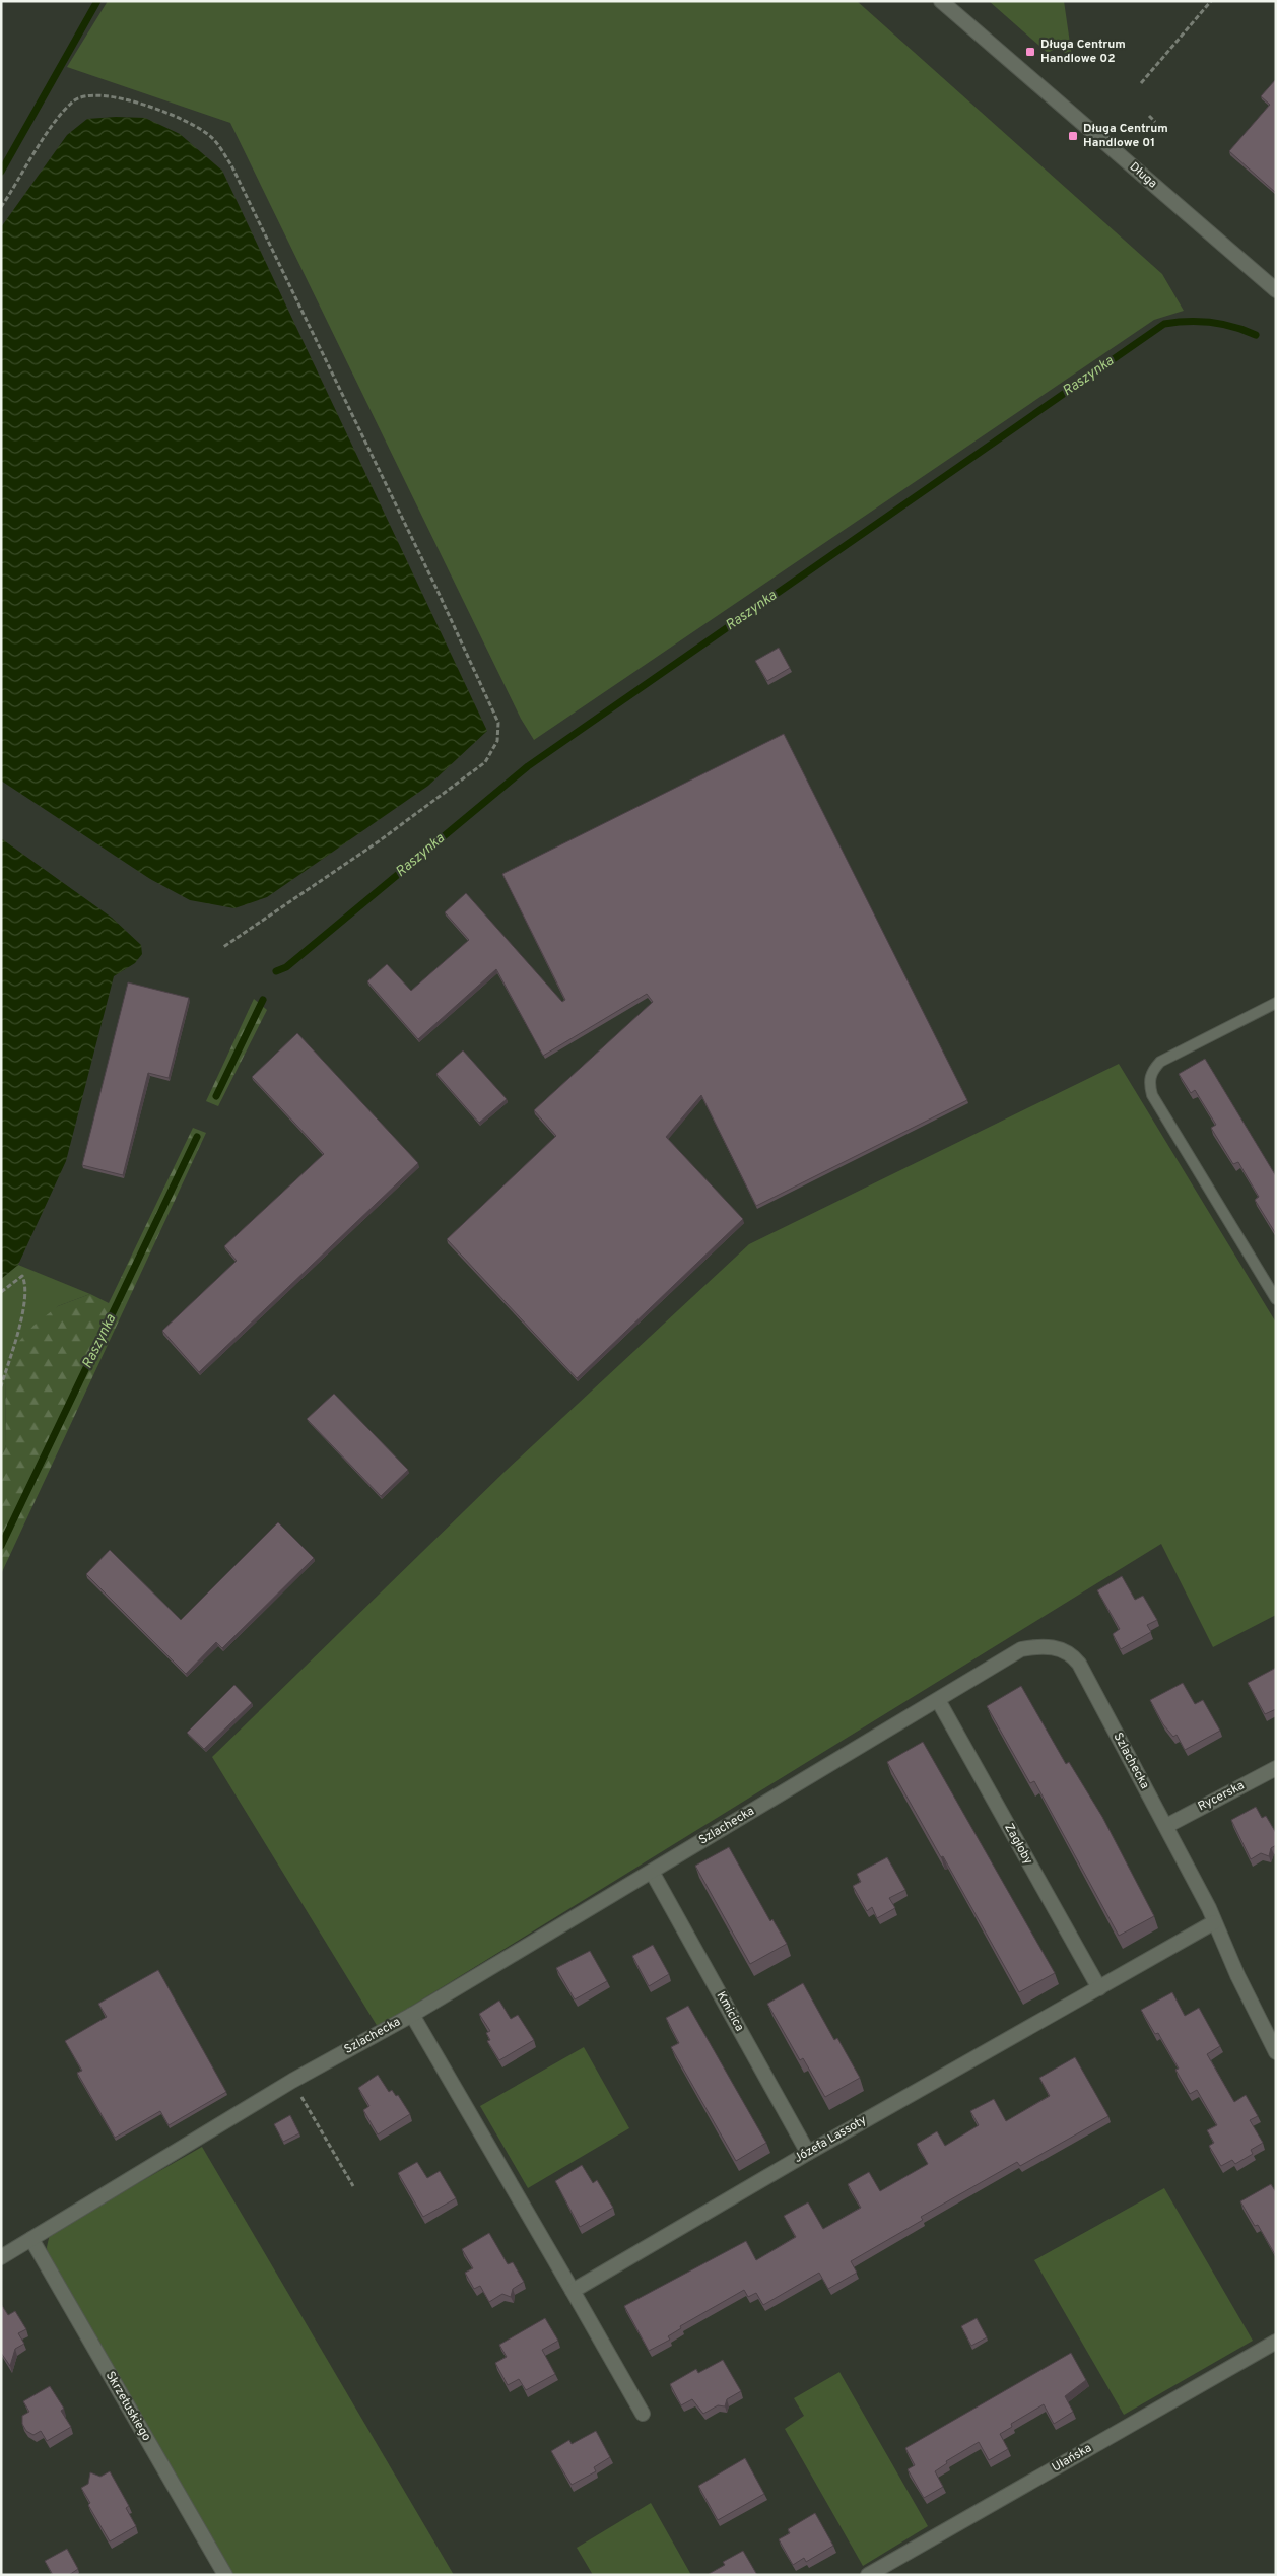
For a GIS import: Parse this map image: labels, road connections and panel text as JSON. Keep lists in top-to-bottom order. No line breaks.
{"streets":{"street":["Długa","Szlachecka","Rycerska","Zagłoby","Kmicica","Józefa Lassoty","Skrzetuskiego","Ułańska"]},"crossings":[["Szlachecka","Rycerska"],["Szlachecka","Zagłoby"],["Szlachecka","Kmicica"],["Szlachecka","Józefa Lassoty"],["Szlachecka","Skrzetuskiego"],["Zagłoby","Józefa Lassoty"],["Kmicica","Józefa Lassoty"]],"water":["Raszynka"],"places":{"transit":["Długa Centrum Handlowe 02","Długa Centrum Handlowe 01"]}}
